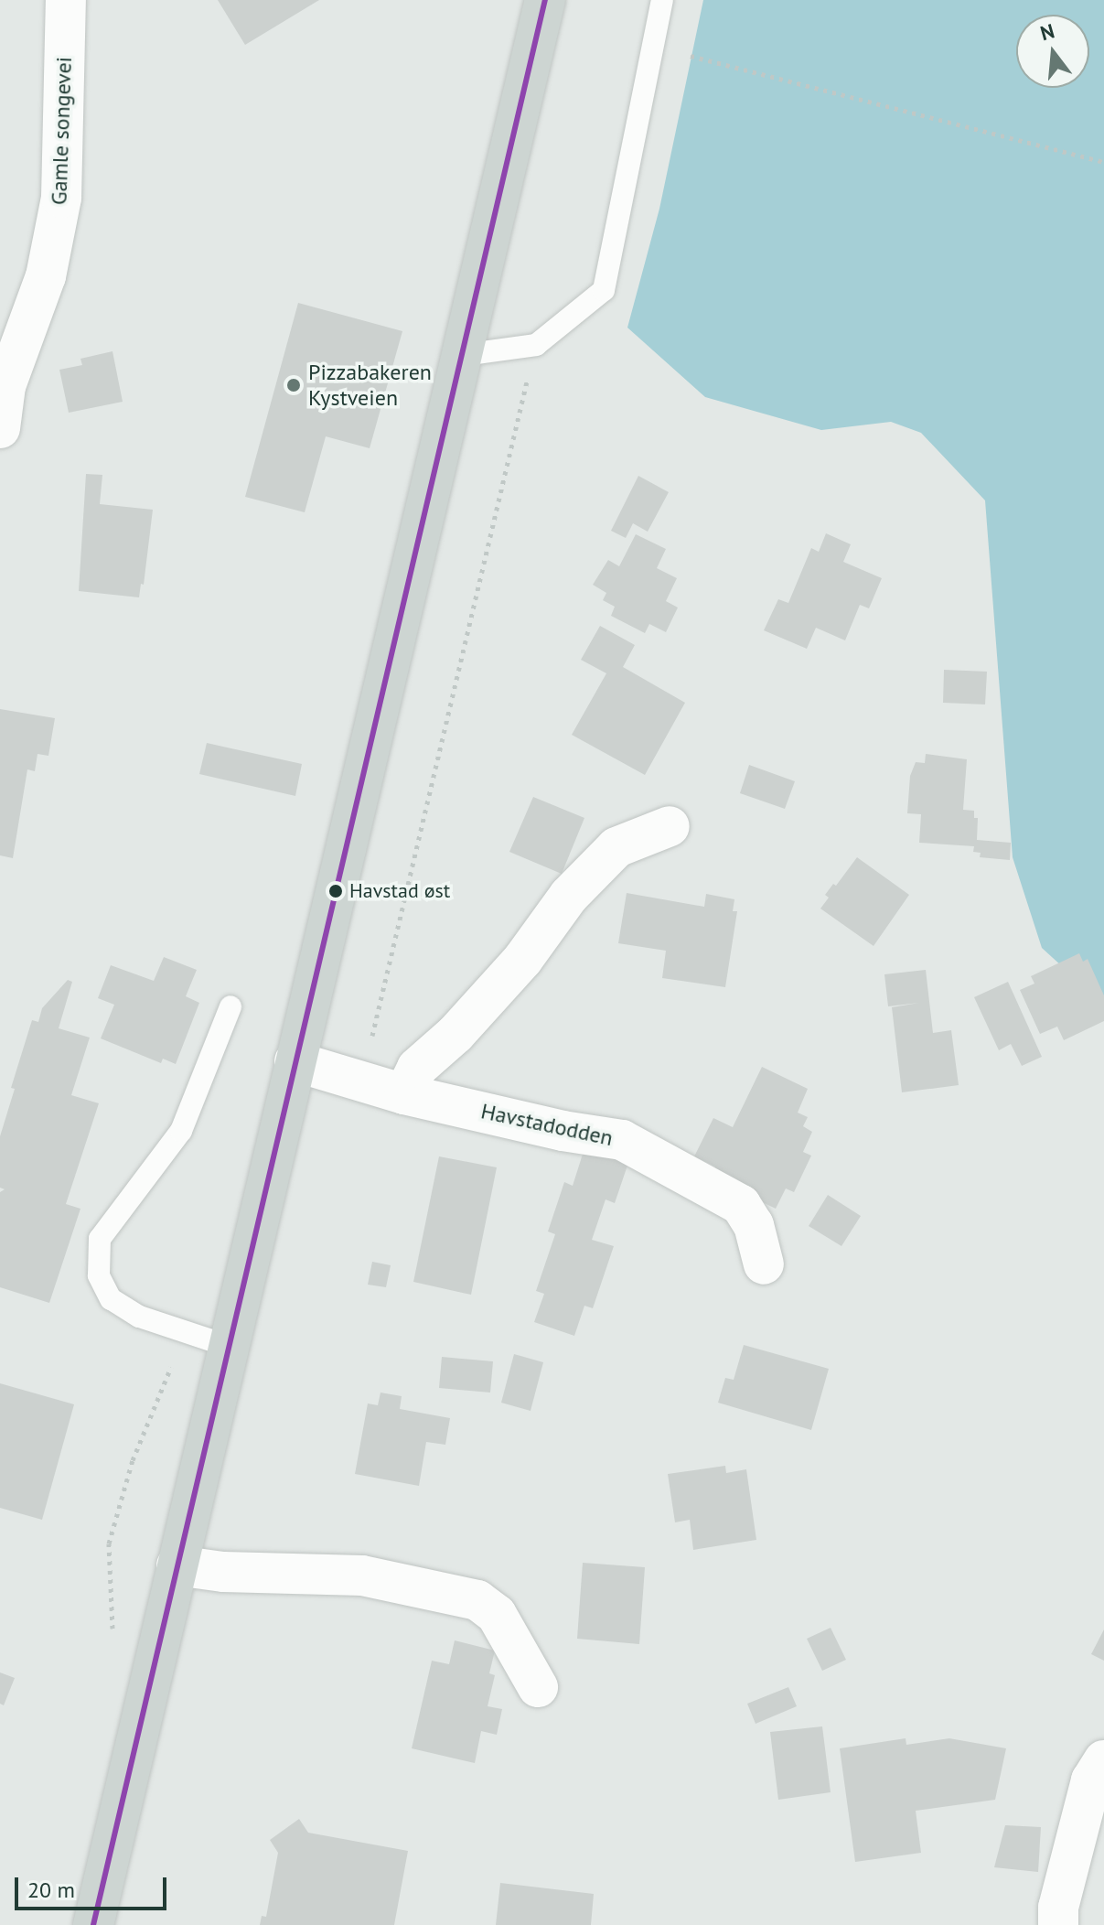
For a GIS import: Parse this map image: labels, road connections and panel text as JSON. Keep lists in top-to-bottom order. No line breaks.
{"streets":{"street":["Gamle songevei","Havstadodden"]},"places":["Pizzabakeren Kystveien","Havstad øst"],"scale_bar":"20 m","north":"top"}
